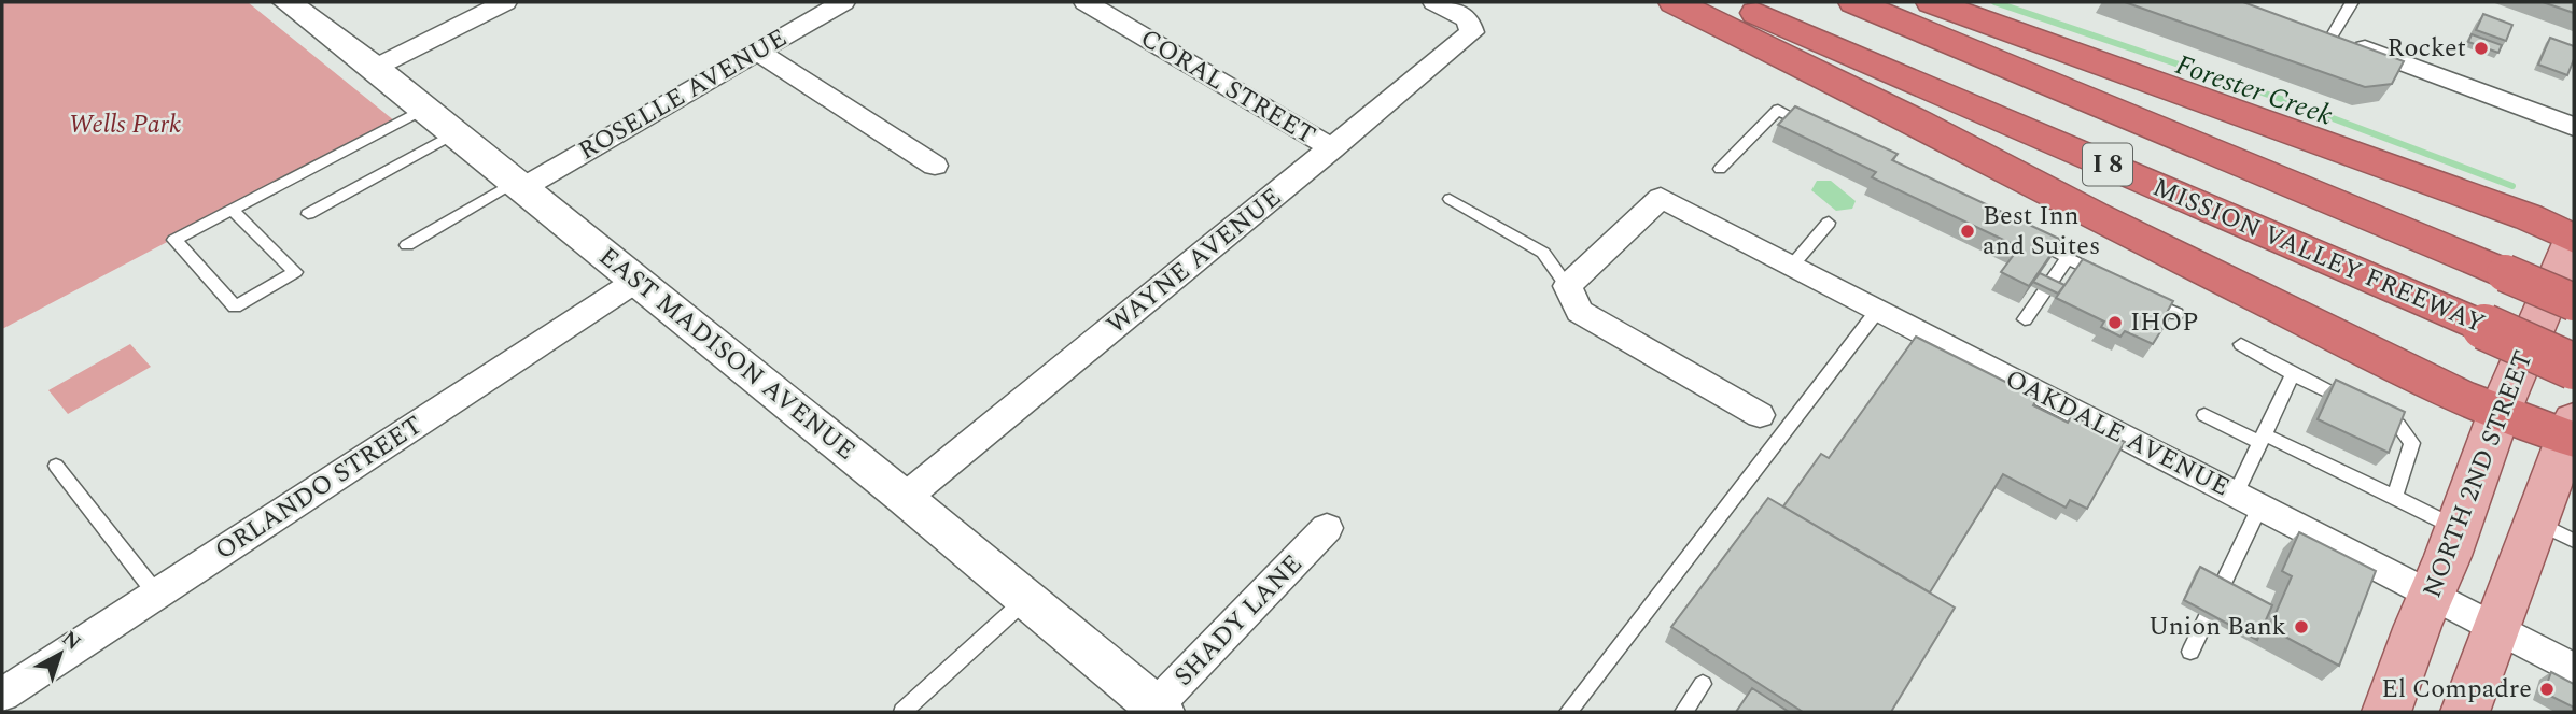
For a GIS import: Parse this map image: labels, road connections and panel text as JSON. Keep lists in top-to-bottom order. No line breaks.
{"streets":{"highway":["I 8","MISSION VALLEY FREEWAY"],"main road":["NORTH 2ND STREET"],"street":["CORAL STREET","ROSELLE AVENUE","WAYNE AVENUE","EAST MADISON AVENUE","OAKDALE AVENUE","ORLANDO STREET","SHADY LANE"]},"crossings":[["CORAL STREET","WAYNE AVENUE"],["ROSELLE AVENUE","EAST MADISON AVENUE"],["WAYNE AVENUE","EAST MADISON AVENUE"],["EAST MADISON AVENUE","ORLANDO STREET"],["EAST MADISON AVENUE","SHADY LANE"],["OAKDALE AVENUE","NORTH 2ND STREET"]],"water":["Forester Creek"],"parks":["Wells Park"],"places":["Rocket","Best Inn and Suites","IHOP","Union Bank","El Compadre"],"north":"top right"}
